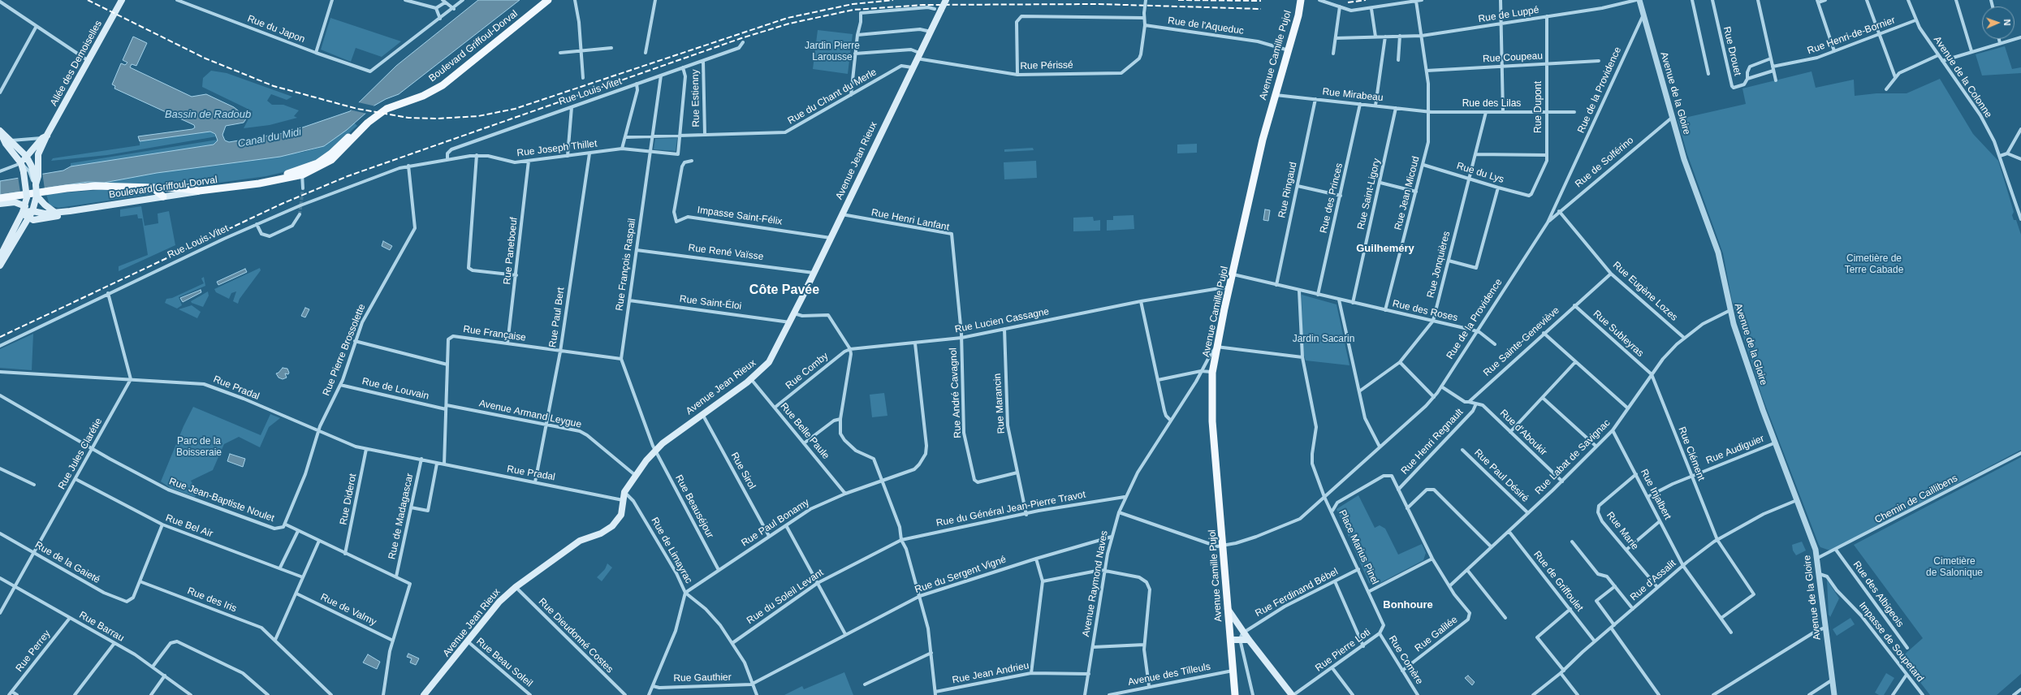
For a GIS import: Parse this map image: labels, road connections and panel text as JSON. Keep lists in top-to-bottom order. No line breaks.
{"streets":{"main road":["Boulevard Griffoul-Dorval","Avenue Camille Pujol","Allée des Demoiselles","Avenue Jean Rieux"],"street":["Rue de Luppé","Rue de l'Aqueduc","Rue du Japon","Rue Henri-de-Bornier","Rue Drouet","Rue Coupeau","Rue Périssé","Avenue de la Colonne","Rue de la Providence","Rue Louis Vitet","Avenue de la Gloire","Rue Mirabeau","Rue du Chant du Merle","Rue Estienny","Rue des Lilas","Rue Dupont","Rue Joseph Thillet","Rue de Solférino","Rue du Lys","Rue Ringaud","Rue Jean Micoud","Rue Saint-Ligory","Rue des Princes","Impasse Saint-Félix","Rue Henri Lanfant","Rue Paneboeuf","Rue René Vaïsse","Rue François Raspail","Rue Jonquières","Rue Eugène Lozes","Rue Saint-Éloi","Rue des Roses","Rue Paul Bert","Rue Lucien Cassagne","Rue Française","Rue Subleyras","Rue Sainte-Geneviève","Rue Pierre Brossolette","Rue Comby","Rue Pradal","Rue de Louvain","Rue André Cavagnol","Rue Marancin","Avenue Armand Leygue","Rue Belle Paule","Rue d'Aboukir","Rue Henri Regnault","Rue Audiguier","Rue Jules Clarétie","Rue Clément","Rue Labat de Savignac","Rue Sirol","Rue Paul Désiré","Rue Injalbert","Rue Diderot","Chemin de Caillibens","Rue Jean-Baptiste Noulet","Rue Beauséjour","Rue du Général Jean-Pierre Travot","Rue de Madagascar","Rue Paul Bonamy","Rue Bel Air","Rue Marie","Place Marius Pinel","Rue de Limayrac","Rue de la Gaieté","Rue du Sergent Vigné","Rue d'Assalit","Rue de Griffoulet","Avenue Raymond Naves","Rue Ferdinand Bébel","Rue des Albigeois","Rue du Soleil Levant","Rue des Iris","Rue de Valmy","Rue Barrau","Rue Galilée","Rue Dieudonné Costes","Impasse de Soupetard","Rue Pierre Loti","Rue Perrey","Rue Comère","Rue Beau Soleil","Rue Jean Andrieu","Avenue des Tilleuls","Rue Gauthier"]},"crossings":[["Rue de Luppé","Rue Dupont"],["Rue de Luppé","Rue Jean Micoud"],["Rue de l'Aqueduc","Avenue Camille Pujol"],["Rue de l'Aqueduc","Rue Périssé"],["Rue Henri-de-Bornier","Rue Drouet"],["Rue Henri-de-Bornier","Avenue de la Colonne"],["Boulevard Griffoul-Dorval","Allée des Demoiselles"],["Avenue Camille Pujol","Rue de la Providence"],["Avenue Camille Pujol","Rue Mirabeau"],["Avenue Camille Pujol","Rue Lucien Cassagne"],["Avenue Camille Pujol","Avenue Raymond Naves"],["Avenue Camille Pujol","Avenue des Tilleuls"],["Rue Coupeau","Rue Dupont"],["Rue Coupeau","Rue Jean Micoud"],["Rue Périssé","Avenue Jean Rieux"],["Rue de la Providence","Avenue de la Gloire"],["Rue de la Providence","Rue de Solférino"],["Rue de la Providence","Rue Eugène Lozes"],["Rue de la Providence","Rue des Roses"],["Rue de la Providence","Place Marius Pinel"],["Rue Louis Vitet","Rue Estienny"],["Rue Louis Vitet","Rue Joseph Thillet"],["Rue Louis Vitet","Rue François Raspail"],["Rue Louis Vitet","Rue Pierre Brossolette"],["Avenue de la Gloire","Rue de Solférino"],["Avenue de la Gloire","Rue Audiguier"],["Avenue de la Gloire","Rue Labat de Savignac"],["Avenue de la Gloire","Chemin de Caillibens"],["Avenue de la Gloire","Rue d'Assalit"],["Avenue de la Gloire","Impasse de Soupetard"],["Rue Mirabeau","Rue des Lilas"],["Rue Mirabeau","Rue Ringaud"],["Rue Mirabeau","Rue Jean Micoud"],["Rue Mirabeau","Rue Saint-Ligory"],["Rue Mirabeau","Rue des Princes"],["Rue du Chant du Merle","Rue Estienny"],["Rue du Chant du Merle","Rue Joseph Thillet"],["Rue du Chant du Merle","Avenue Jean Rieux"],["Rue du Chant du Merle","Rue François Raspail"],["Rue des Lilas","Rue Dupont"],["Rue des Lilas","Rue Jean Micoud"],["Rue des Lilas","Rue Jonquières"],["Rue Dupont","Rue du Lys"],["Rue Joseph Thillet","Rue Paneboeuf"],["Rue Joseph Thillet","Rue François Raspail"],["Rue Joseph Thillet","Rue Paul Bert"],["Rue Joseph Thillet","Rue Pierre Brossolette"],["Avenue Jean Rieux","Impasse Saint-Félix"],["Avenue Jean Rieux","Rue Henri Lanfant"],["Avenue Jean Rieux","Rue René Vaïsse"],["Avenue Jean Rieux","Rue François Raspail"],["Avenue Jean Rieux","Rue Saint-Éloi"],["Avenue Jean Rieux","Rue Pradal"],["Avenue Jean Rieux","Avenue Armand Leygue"],["Avenue Jean Rieux","Rue Belle Paule"],["Avenue Jean Rieux","Rue Sirol"],["Avenue Jean Rieux","Rue Beauséjour"],["Avenue Jean Rieux","Rue de Limayrac"],["Avenue Jean Rieux","Rue Dieudonné Costes"],["Avenue Jean Rieux","Rue Beau Soleil"],["Rue de Solférino","Rue Eugène Lozes"],["Rue du Lys","Rue Jean Micoud"],["Rue du Lys","Rue Jonquières"],["Rue Jean Micoud","Rue des Roses"],["Rue Henri Lanfant","Rue Lucien Cassagne"],["Rue Henri Lanfant","Rue André Cavagnol"],["Rue Paneboeuf","Rue Française"],["Rue René Vaïsse","Rue François Raspail"],["Rue François Raspail","Rue Saint-Éloi"],["Rue François Raspail","Rue Française"],["Rue François Raspail","Rue Beauséjour"],["Rue Jonquières","Rue des Roses"],["Rue Eugène Lozes","Rue Sainte-Geneviève"],["Rue Eugène Lozes","Rue Labat de Savignac"],["Rue Paul Bert","Rue Française"],["Rue Paul Bert","Rue Pradal"],["Rue Paul Bert","Avenue Armand Leygue"],["Rue Lucien Cassagne","Rue Comby"],["Rue Lucien Cassagne","Rue André Cavagnol"],["Rue Lucien Cassagne","Rue Marancin"],["Rue Lucien Cassagne","Rue Paul Bonamy"],["Rue Subleyras","Rue Sainte-Geneviève"],["Rue Subleyras","Rue Clément"],["Rue Subleyras","Rue Labat de Savignac"],["Rue Sainte-Geneviève","Rue d'Aboukir"],["Rue Pierre Brossolette","Rue Pradal"],["Rue Pierre Brossolette","Rue de Louvain"],["Rue Pierre Brossolette","Rue Jean-Baptiste Noulet"],["Rue Comby","Rue Belle Paule"],["Rue Pradal","Rue Jules Clarétie"],["Rue Pradal","Rue Diderot"],["Rue Pradal","Rue de Madagascar"],["Rue André Cavagnol","Rue Marancin"],["Rue Marancin","Rue du Général Jean-Pierre Travot"],["Rue Belle Paule","Rue Paul Bonamy"],["Rue d'Aboukir","Rue Henri Regnault"],["Rue d'Aboukir","Rue Labat de Savignac"],["Rue Henri Regnault","Place Marius Pinel"],["Rue Audiguier","Rue Clément"],["Rue Audiguier","Rue Injalbert"],["Rue Jules Clarétie","Rue Jean-Baptiste Noulet"],["Rue Jules Clarétie","Rue Bel Air"],["Rue Jules Clarétie","Rue de la Gaieté"],["Rue Jules Clarétie","Rue Barrau"],["Rue Clément","Rue Labat de Savignac"],["Rue Clément","Rue Injalbert"],["Rue Clément","Rue d'Assalit"],["Rue Labat de Savignac","Rue Paul Désiré"],["Rue Labat de Savignac","Rue Injalbert"],["Rue Labat de Savignac","Rue de Griffoulet"],["Rue Labat de Savignac","Rue Galilée"],["Rue Sirol","Rue Paul Bonamy"],["Rue Injalbert","Rue Marie"],["Rue Injalbert","Rue d'Assalit"],["Rue Diderot","Rue Jean-Baptiste Noulet"],["Chemin de Caillibens","Rue des Albigeois"],["Rue Jean-Baptiste Noulet","Rue de Madagascar"],["Rue Jean-Baptiste Noulet","Rue de Valmy"],["Rue Beauséjour","Rue Paul Bonamy"],["Rue du Général Jean-Pierre Travot","Avenue Raymond Naves"],["Rue du Général Jean-Pierre Travot","Rue du Soleil Levant"],["Rue Paul Bonamy","Rue de Limayrac"],["Rue Marie","Rue d'Assalit"],["Place Marius Pinel","Rue Ferdinand Bébel"],["Place Marius Pinel","Rue Galilée"],["Place Marius Pinel","Rue Pierre Loti"],["Rue de Limayrac","Rue Gauthier"],["Rue de la Gaieté","Rue des Iris"],["Rue du Sergent Vigné","Avenue Raymond Naves"],["Rue du Sergent Vigné","Rue Gauthier"],["Rue d'Assalit","Rue de Griffoulet"],["Avenue Raymond Naves","Rue Jean Andrieu"],["Rue Barrau","Rue Perrey"],["Rue Galilée","Rue Comère"],["Rue Pierre Loti","Rue Comère"]],"districts":["Guilheméry","Côte Pavée","Bonhoure"],"water":["Bassin de Radoub","Canal du Midi"],"parks":["Jardin Pierre Larousse","Cimetière de Terre Cabade","Jardin Sacarin","Parc de la Boisseraie","Cimetière de Salonique"],"north":"right"}
